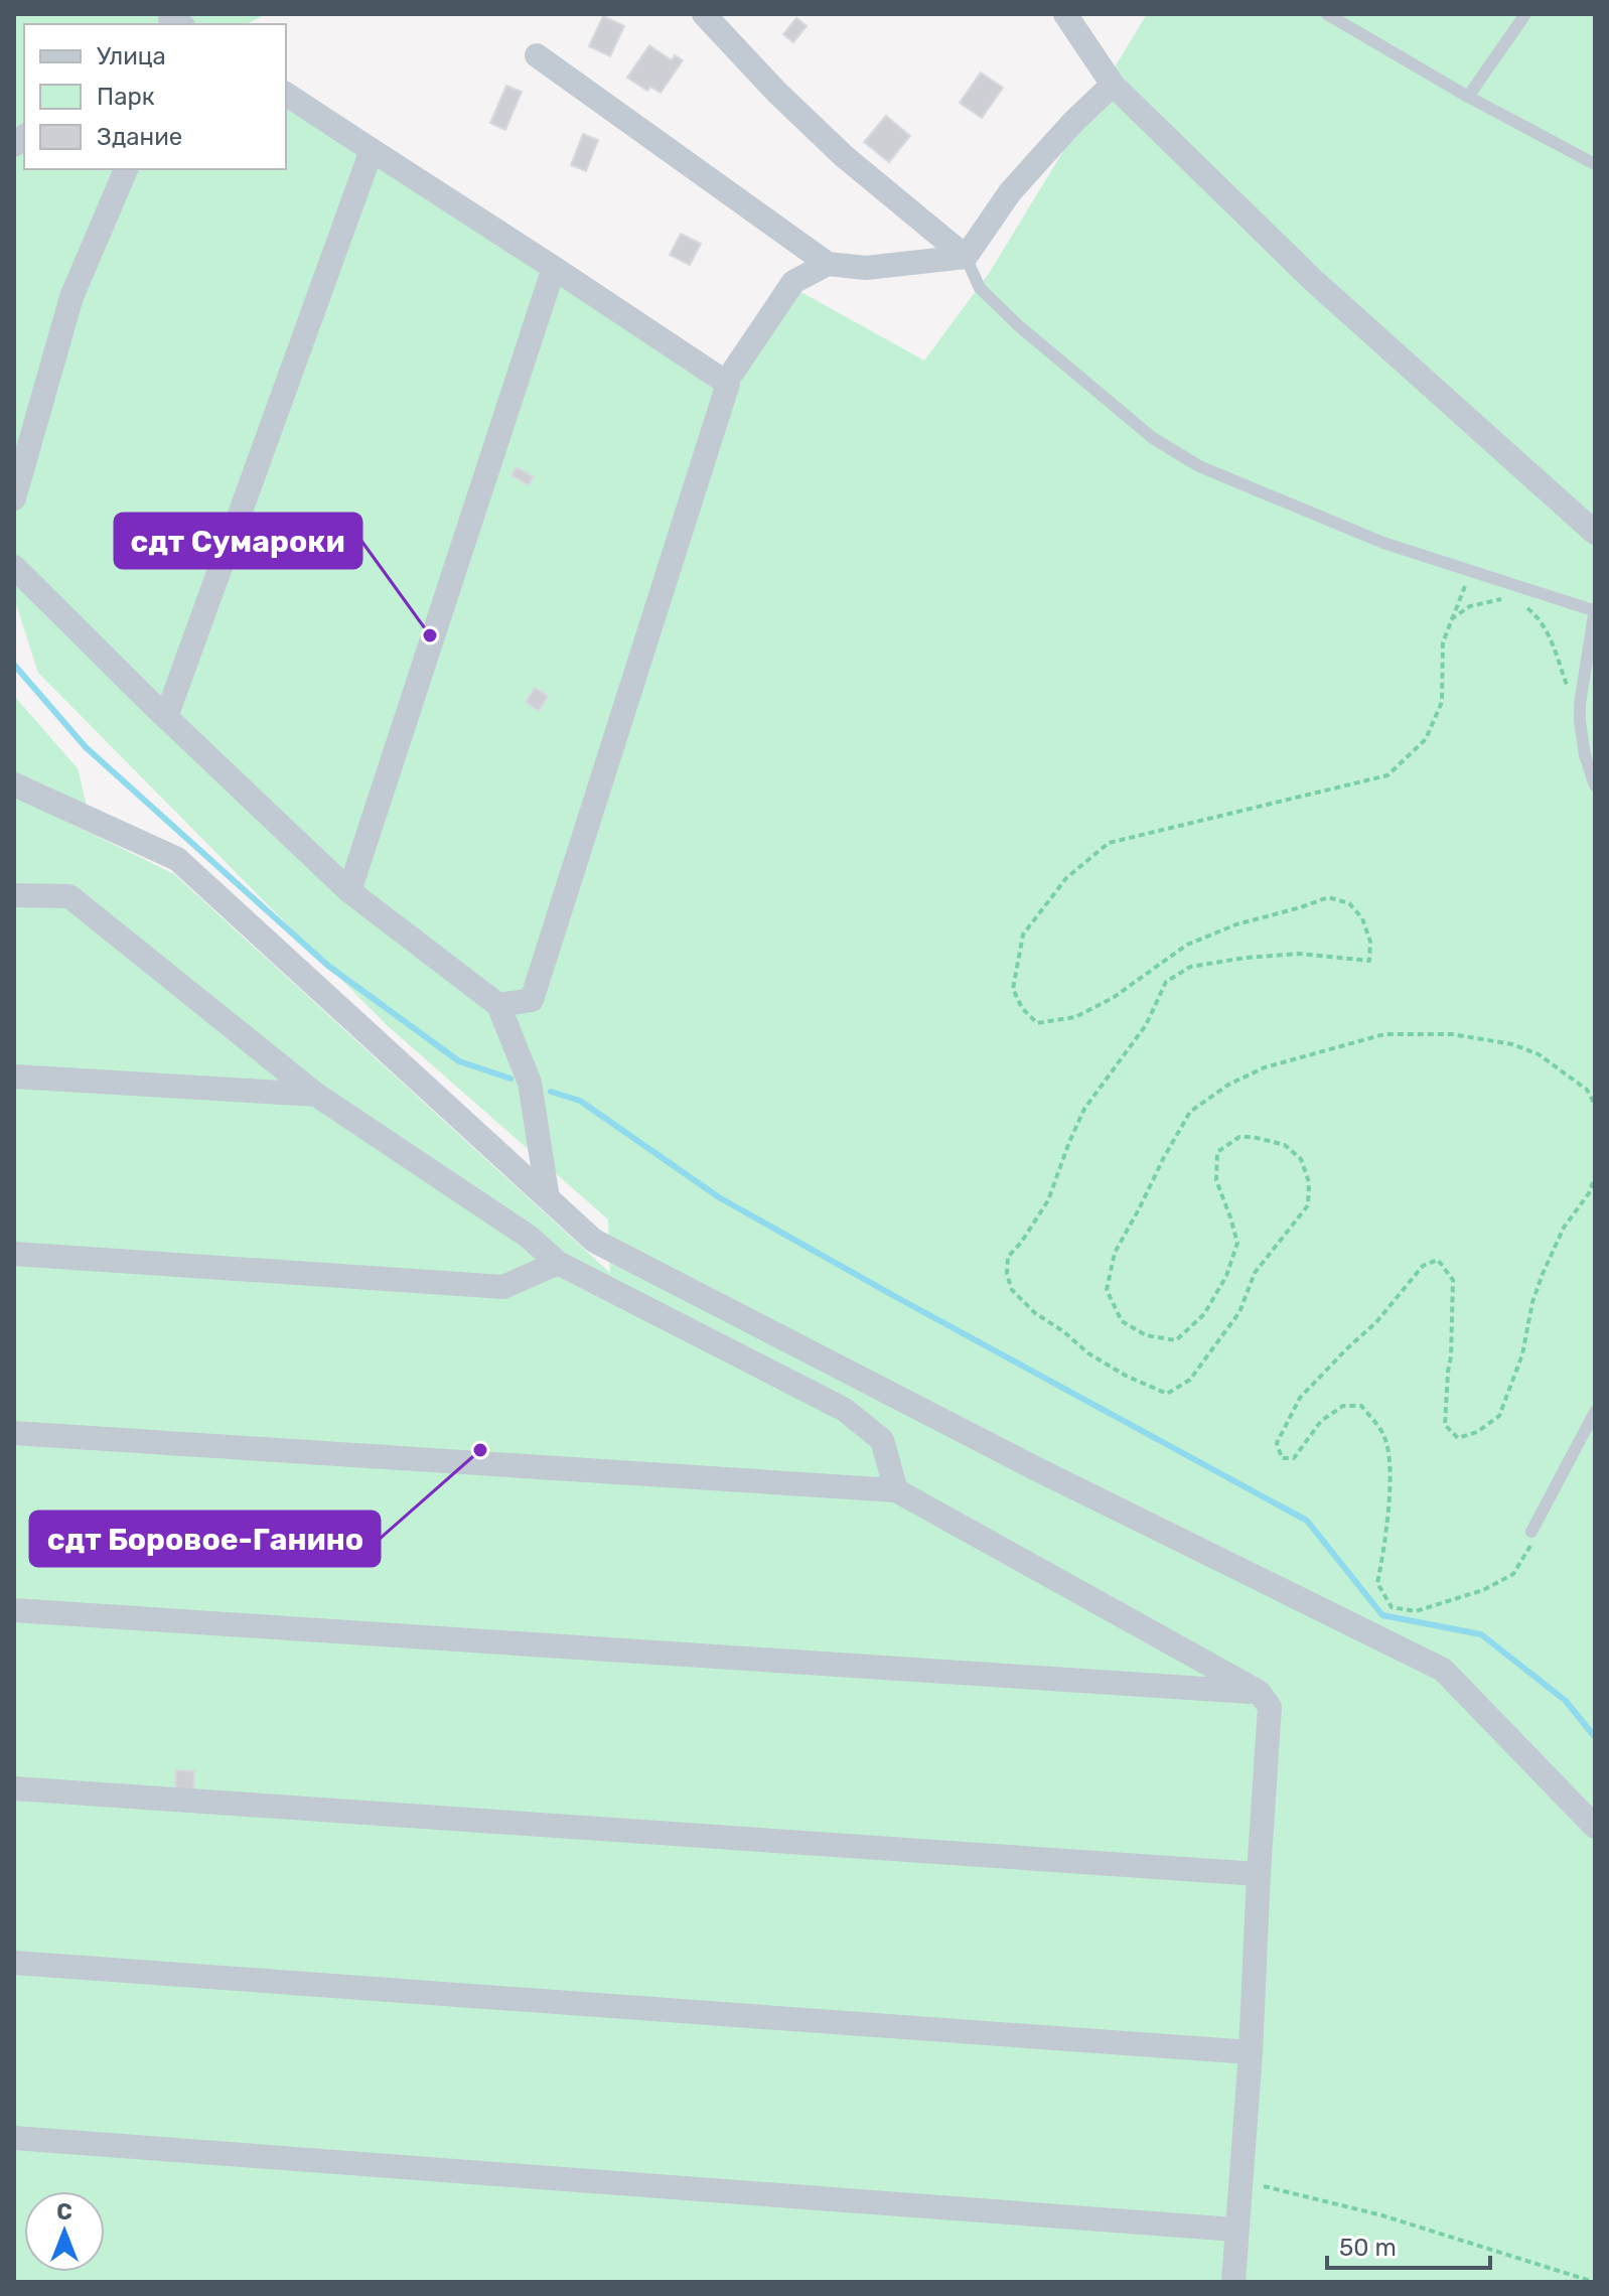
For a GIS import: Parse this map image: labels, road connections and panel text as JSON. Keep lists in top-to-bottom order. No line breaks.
{"places":["сдт Сумароки","сдт Боровое-Ганино"],"legend":["Улица","Парк","Здание"],"scale_bar":"50 m","north":"top"}
